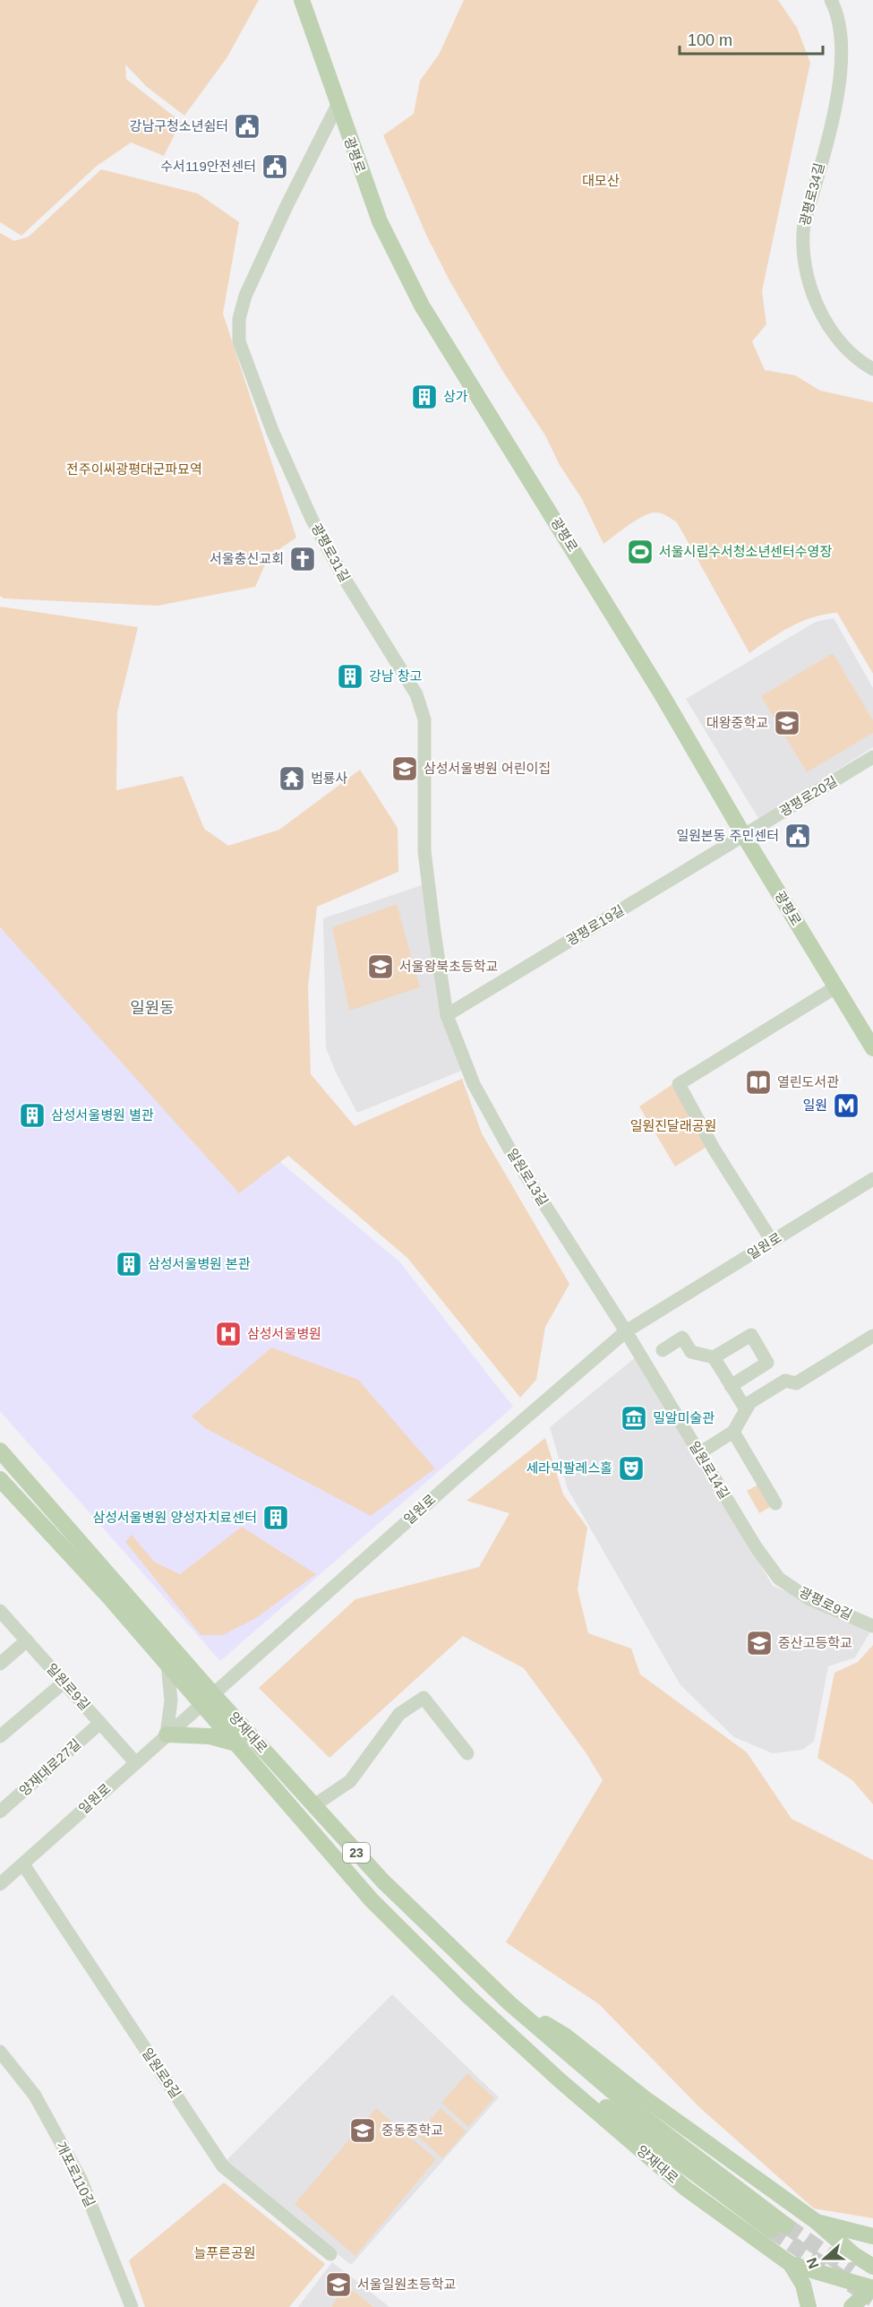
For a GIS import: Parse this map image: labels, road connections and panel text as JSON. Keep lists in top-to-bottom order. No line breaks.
{"streets":{"main road":["광평로","양재대로","23"],"street":["광평로34길","광평로31길","광평로20길","광평로19길","일원로13길","일원로","일원로14길","광평로9길","일원로9길","양재대로27길","일원로8길","개포로110길"]},"crossings":[["광평로","광평로31길"],["광평로","광평로20길"],["광평로","광평로19길"],["광평로31길","광평로19길"],["광평로31길","일원로13길"],["광평로20길","광평로19길"],["광평로19길","일원로13길"],["일원로13길","일원로"],["일원로13길","일원로14길"],["일원로","일원로14길"],["일원로","일원로9길"],["일원로","양재대로"],["일원로","일원로8길"],["일원로14길","광평로9길"],["일원로9길","양재대로27길"],["양재대로","23"]],"districts":["일원동"],"parks":["대모산","전주이씨광평대군파묘역","일원진달래공원","늘푸른공원"],"places":{"public building":["강남구청소년쉼터","수서119안전센터","일원본동 주민센터"],"building":["상가","강남 창고","삼성서울병원 별관","삼성서울병원 본관","삼성서울병원 양성자치료센터"],"sports":["서울시립수서청소년센터수영장"],"church":["서울충신교회"],"school or university":["대왕중학교","삼성서울병원 어린이집","서울왕북초등학교","중산고등학교","중동중학교","서울일원초등학교"],"temple":["법룡사"],"library":["열린도서관"],"metro station":["일원"],"hospital":["삼성서울병원"],"museum":["밀알미술관"],"theatre":["세라믹팔레스홀"]},"scale_bar":"100 m","north":"left"}
